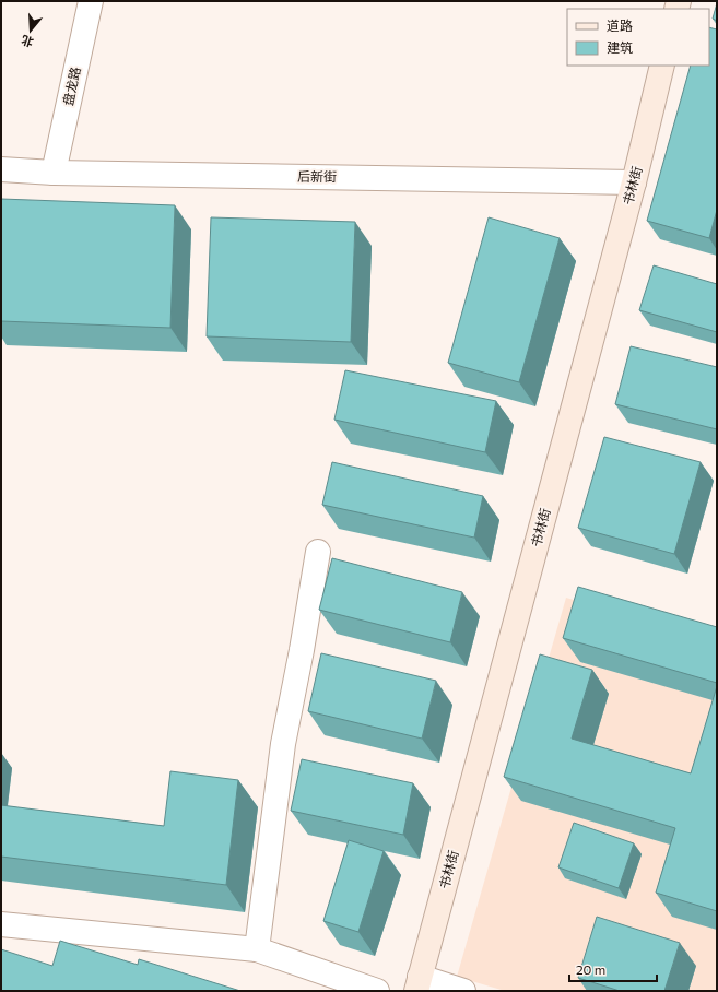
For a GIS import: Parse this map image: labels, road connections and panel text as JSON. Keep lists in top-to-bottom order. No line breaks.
{"streets":{"street":["盘龙路","后新街","书林街"]},"crossings":[["盘龙路","后新街"],["后新街","书林街"]],"legend":["道路","建筑"],"scale_bar":"20 m","north":"bottom"}
